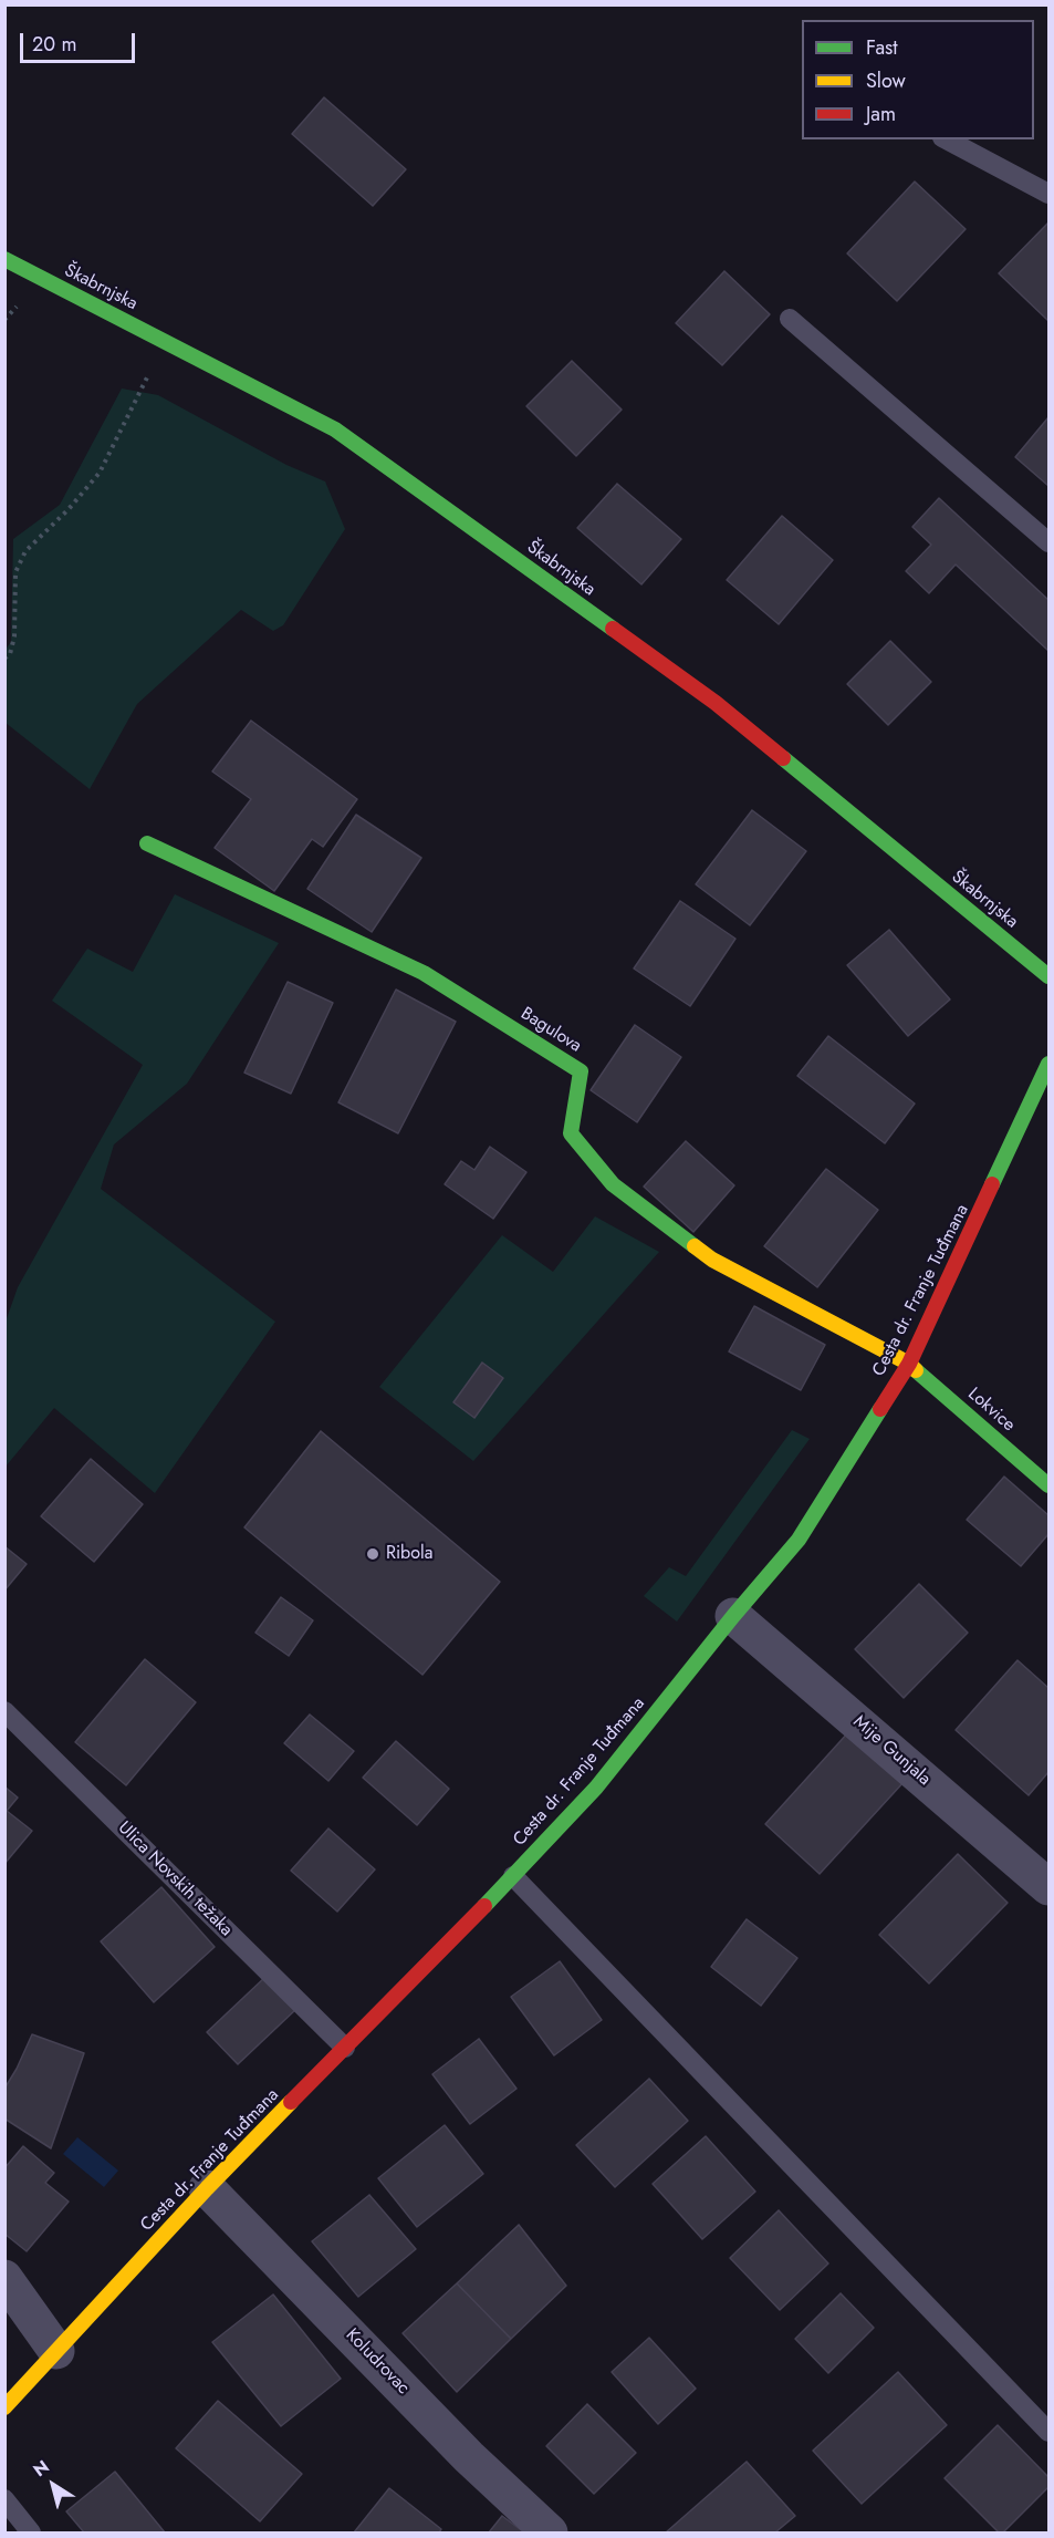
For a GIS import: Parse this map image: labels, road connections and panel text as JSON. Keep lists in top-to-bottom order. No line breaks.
{"streets":{"main road":["Škabrnjska","Bagulova","Cesta dr. Franje Tuđmana","Lokvice"],"street":["Mije Gunjala","Koludrovac"],"lane":["Ulica Novskih težaka"]},"crossings":[["Bagulova","Cesta dr. Franje Tuđmana"],["Bagulova","Lokvice"],["Cesta dr. Franje Tuđmana","Lokvice"],["Cesta dr. Franje Tuđmana","Mije Gunjala"],["Cesta dr. Franje Tuđmana","Ulica Novskih težaka"],["Cesta dr. Franje Tuđmana","Koludrovac"]],"places":["Ribola"],"legend":["Fast","Slow","Jam"],"scale_bar":"20 m","north":"top left"}
